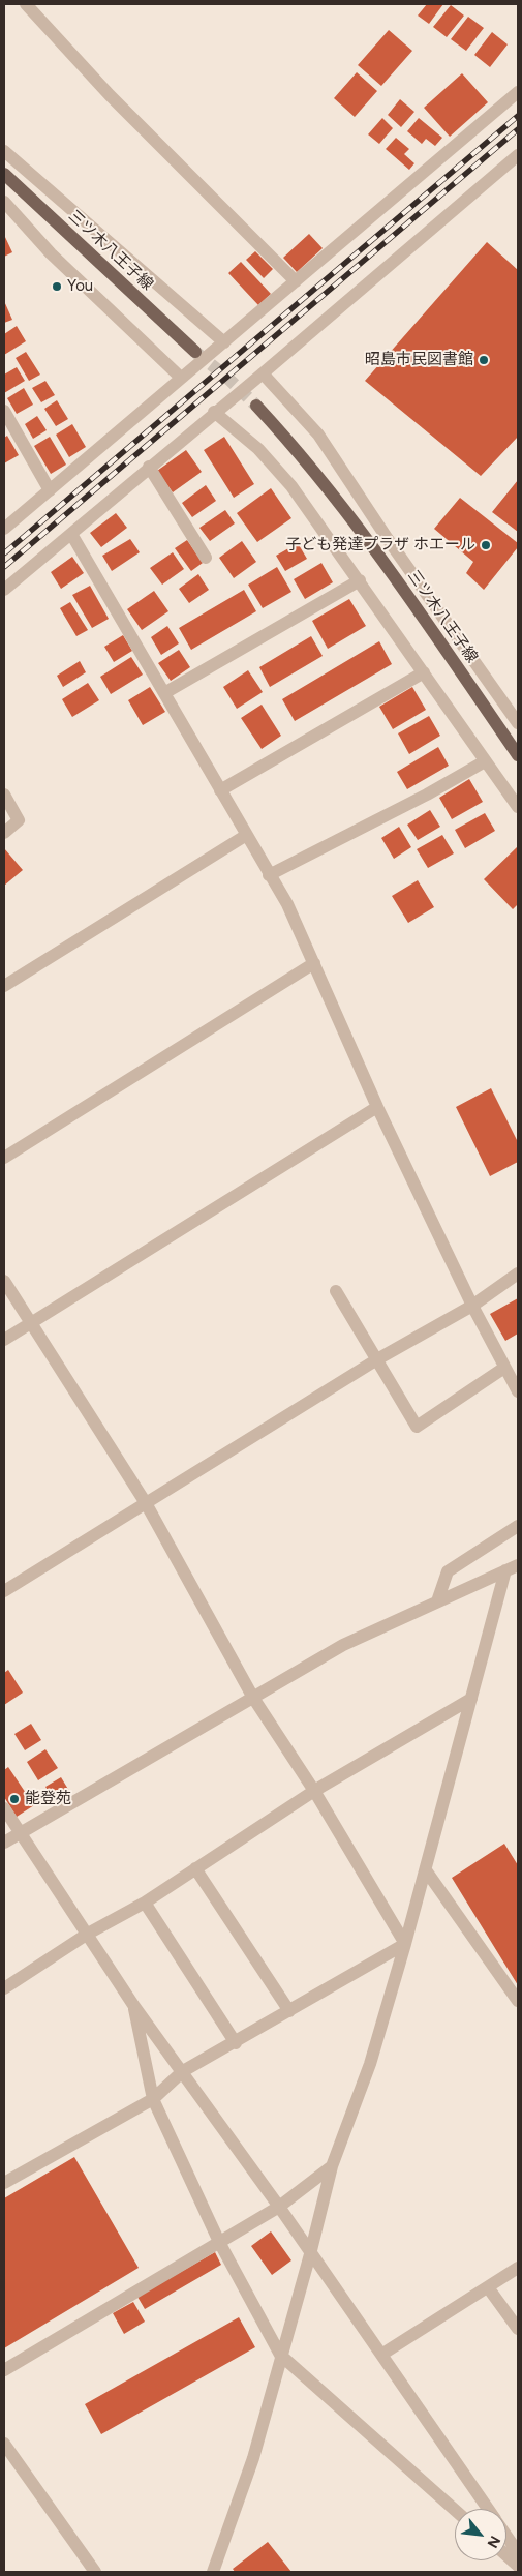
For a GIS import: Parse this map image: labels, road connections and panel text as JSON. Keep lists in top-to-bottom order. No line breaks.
{"streets":{"main road":["三ツ木八王子線"]},"places":["You","昭島市民図書館","子ども発達プラザ ホエール","能登苑"],"north":"bottom right"}
